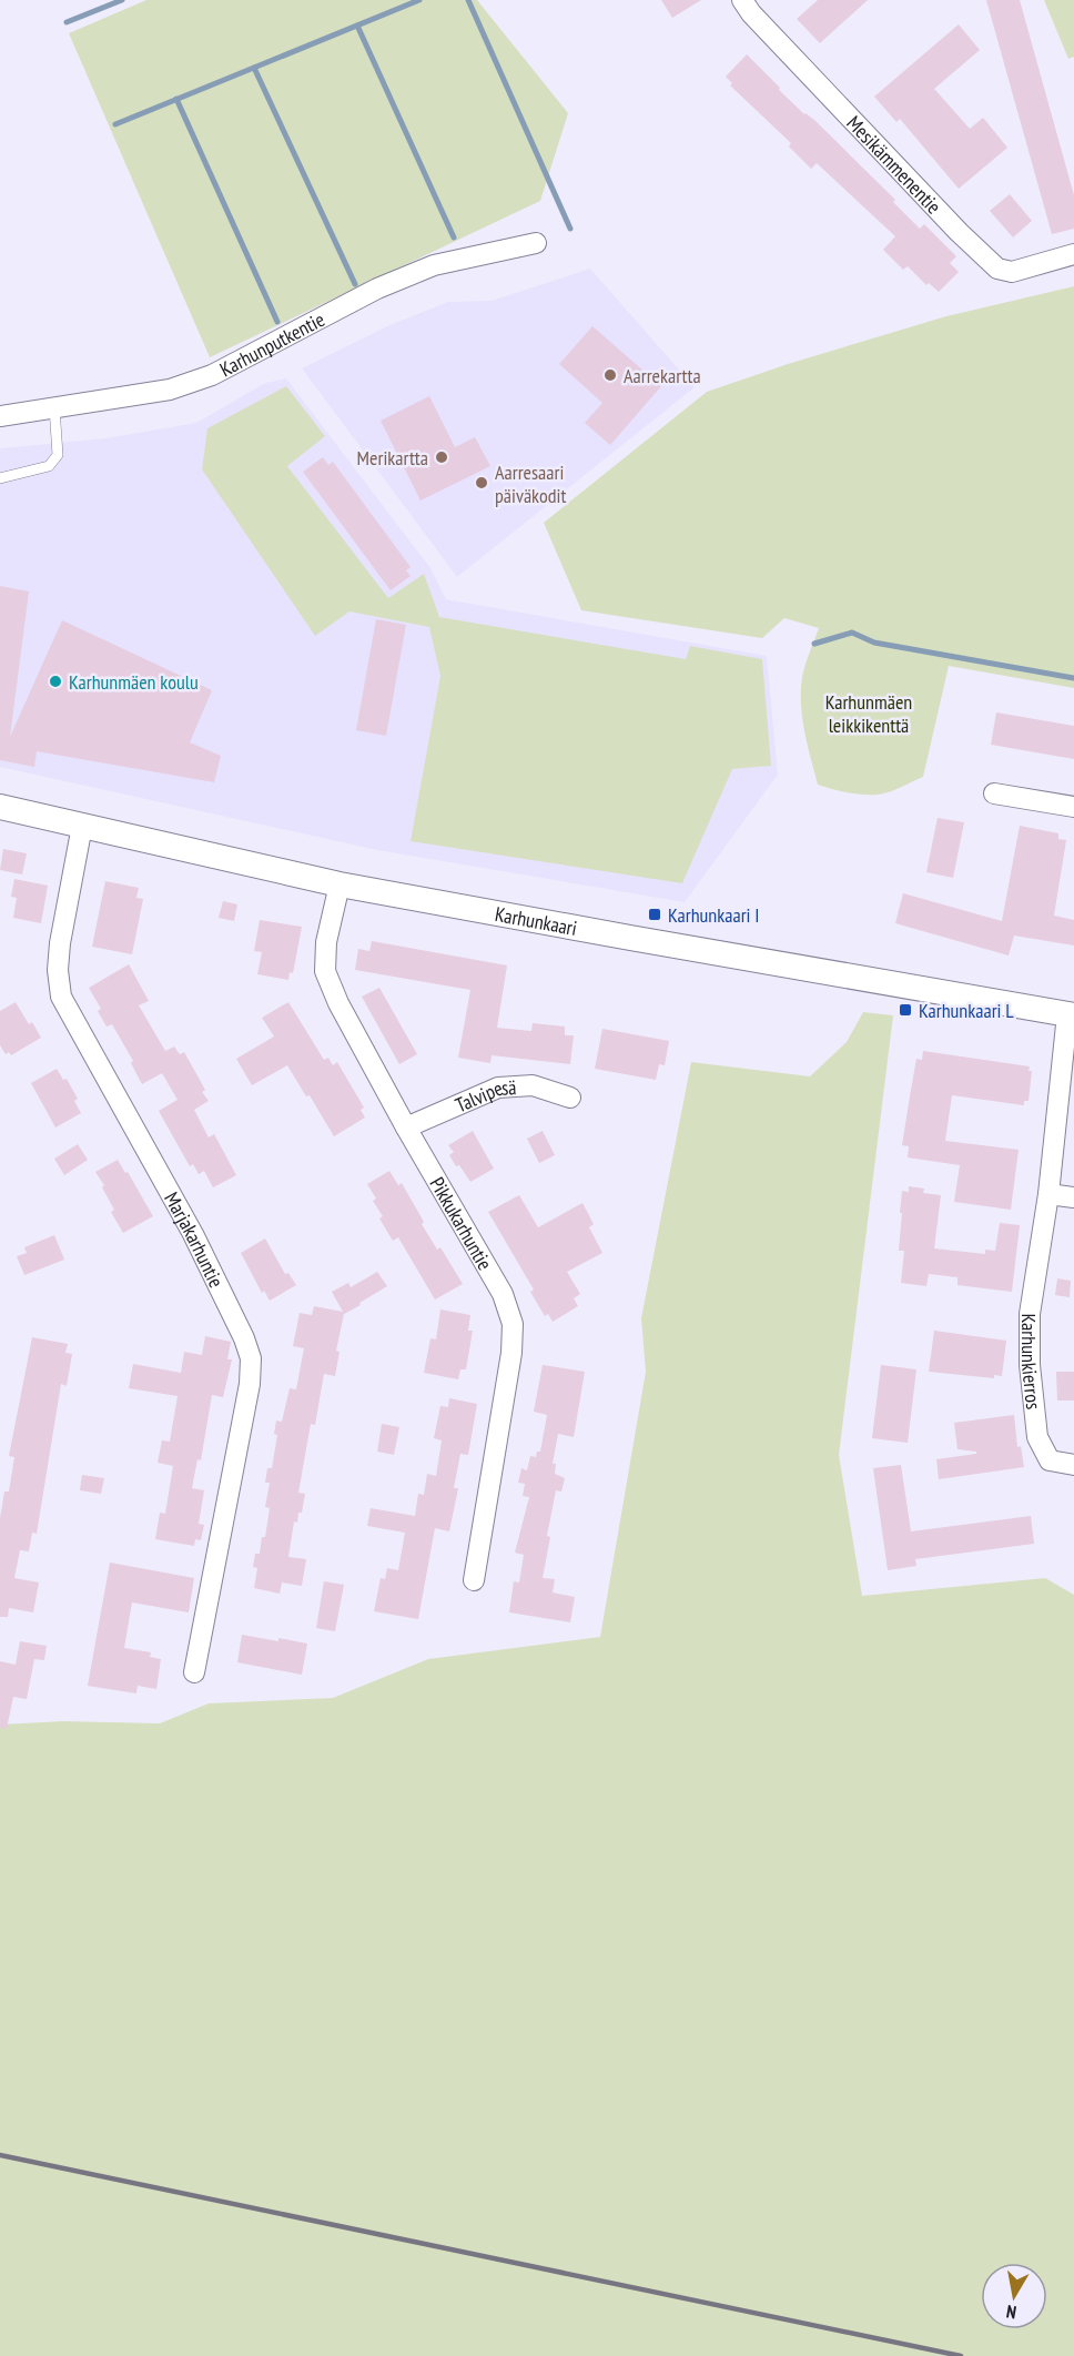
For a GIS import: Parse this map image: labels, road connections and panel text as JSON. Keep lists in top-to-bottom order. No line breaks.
{"streets":{"street":["Mesikämmenentie","Karhunputkentie","Karhunkaari","Talvipesä","Pikkukarhuntie","Marjakarhuntie","Karhunkierros"]},"crossings":[["Karhunkaari","Pikkukarhuntie"],["Karhunkaari","Marjakarhuntie"],["Karhunkaari","Karhunkierros"],["Talvipesä","Pikkukarhuntie"]],"parks":["Karhunmäen leikkikenttä"],"places":{"other":["Aarrekartta","Merikartta","Aarresaari päiväkodit","Karhunmäen koulu"],"transit":["Karhunkaari I","Karhunkaari L"]},"north":"bottom"}
